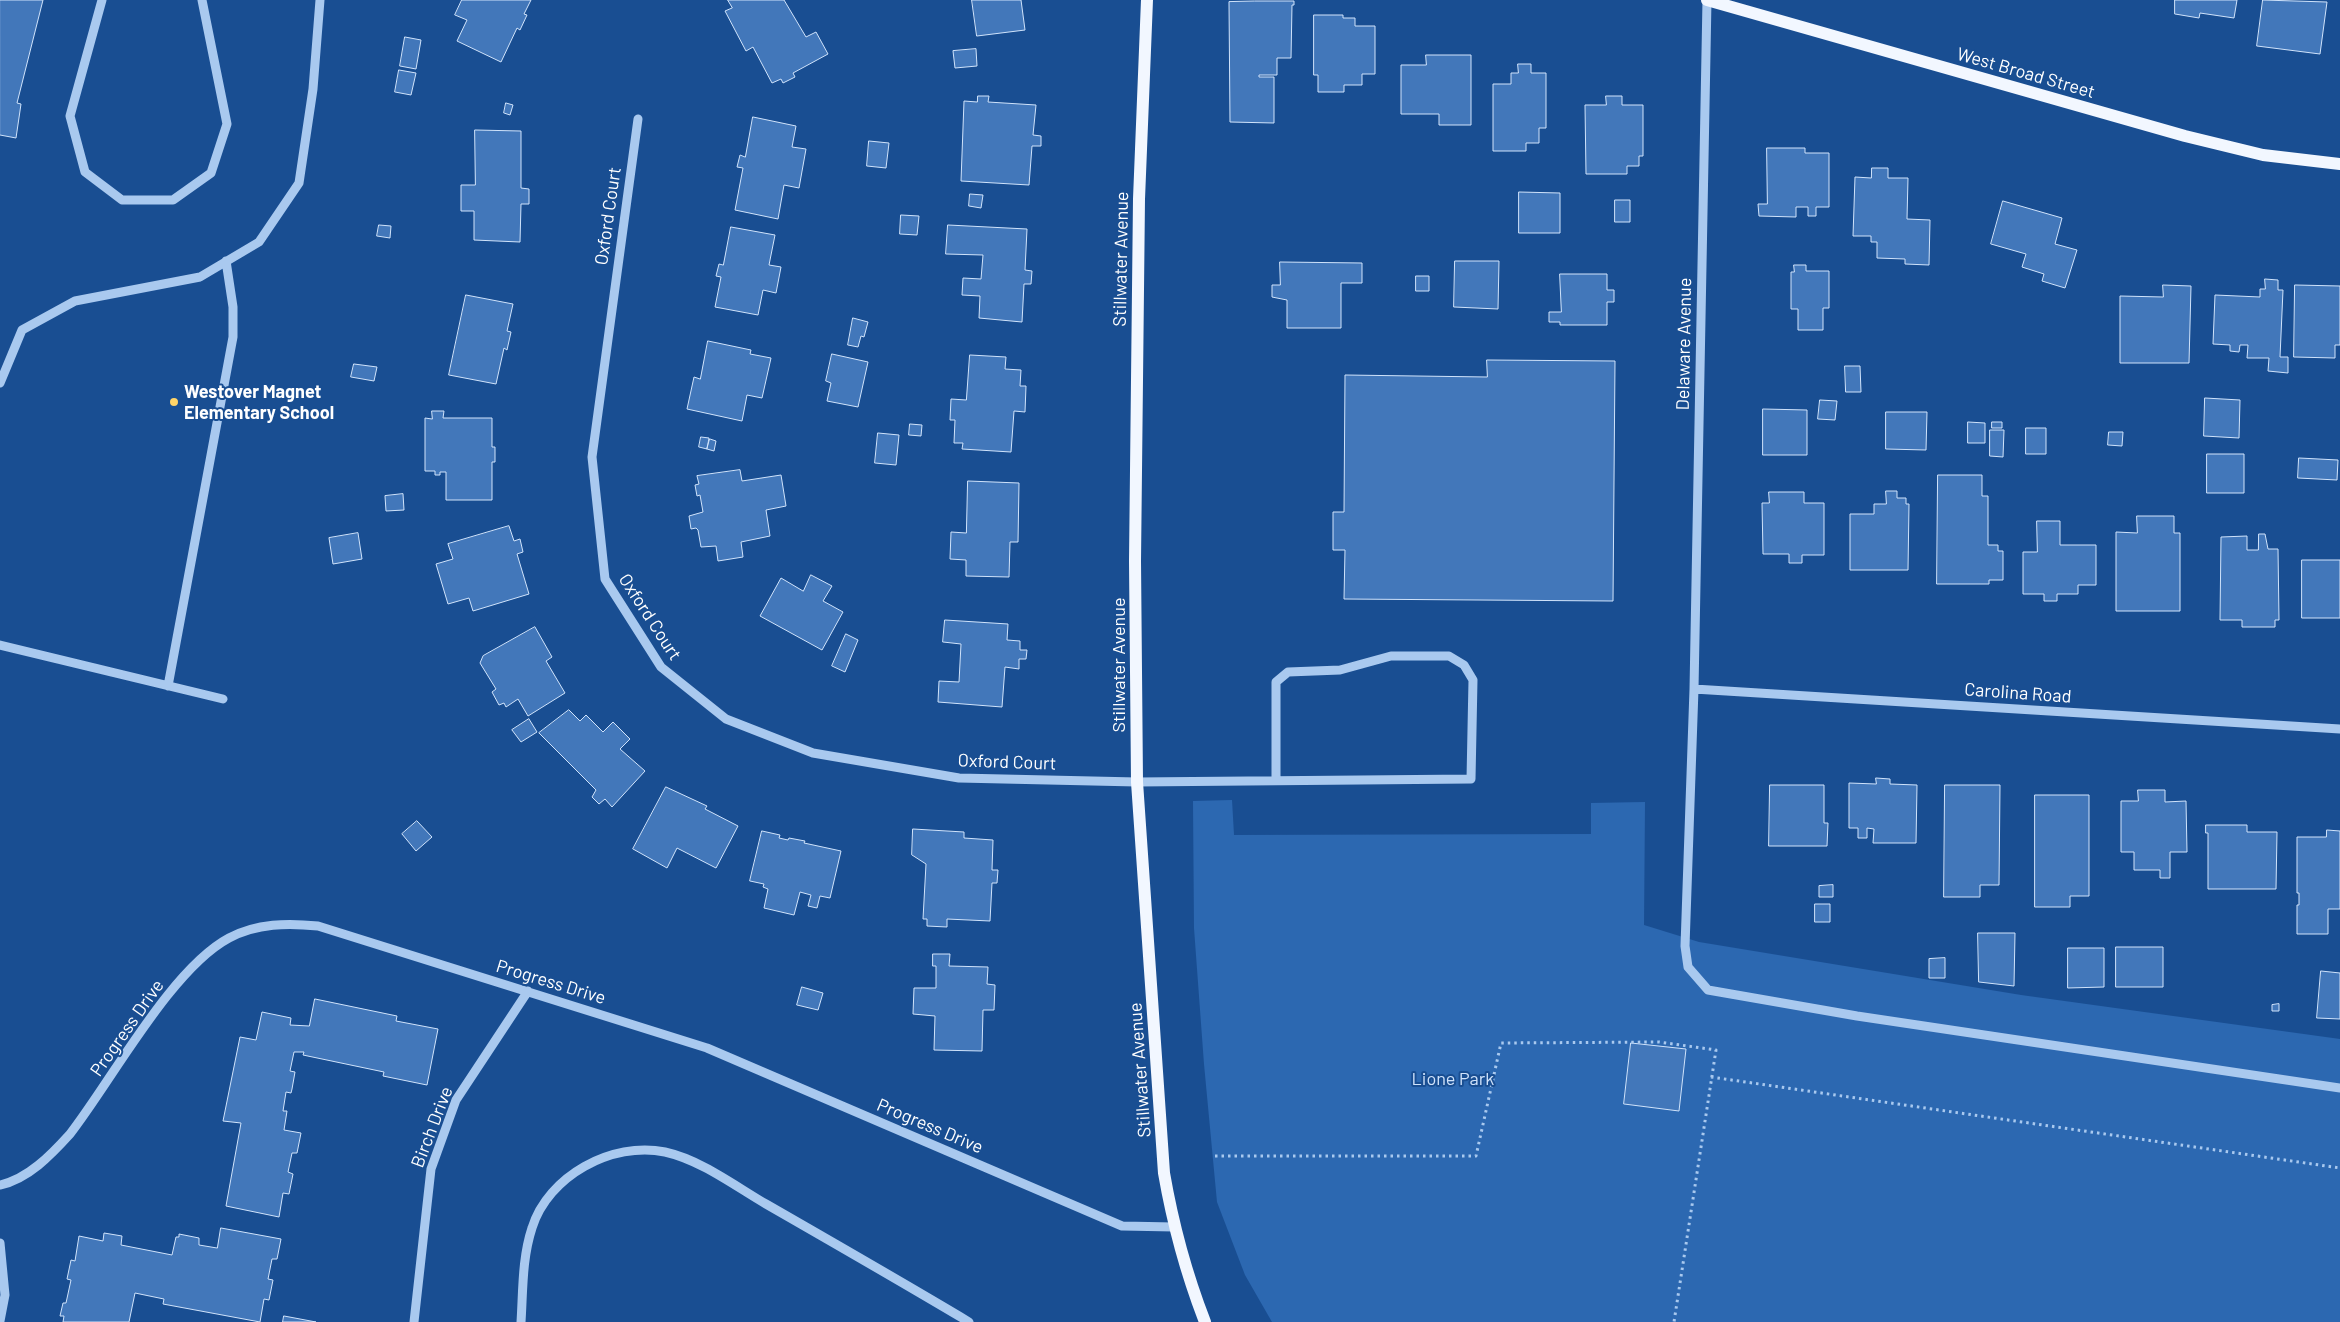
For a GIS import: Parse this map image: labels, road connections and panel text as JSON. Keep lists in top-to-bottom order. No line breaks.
{"streets":{"main road":["West Broad Street","Stillwater Avenue"],"street":["Oxford Court","Delaware Avenue","Carolina Road","Progress Drive","Birch Drive"]},"crossings":[["West Broad Street","Delaware Avenue"],["Oxford Court","Stillwater Avenue"],["Stillwater Avenue","Progress Drive"],["Delaware Avenue","Carolina Road"],["Progress Drive","Birch Drive"]],"parks":["Lione Park"],"places":["Westover Magnet Elementary School"]}
